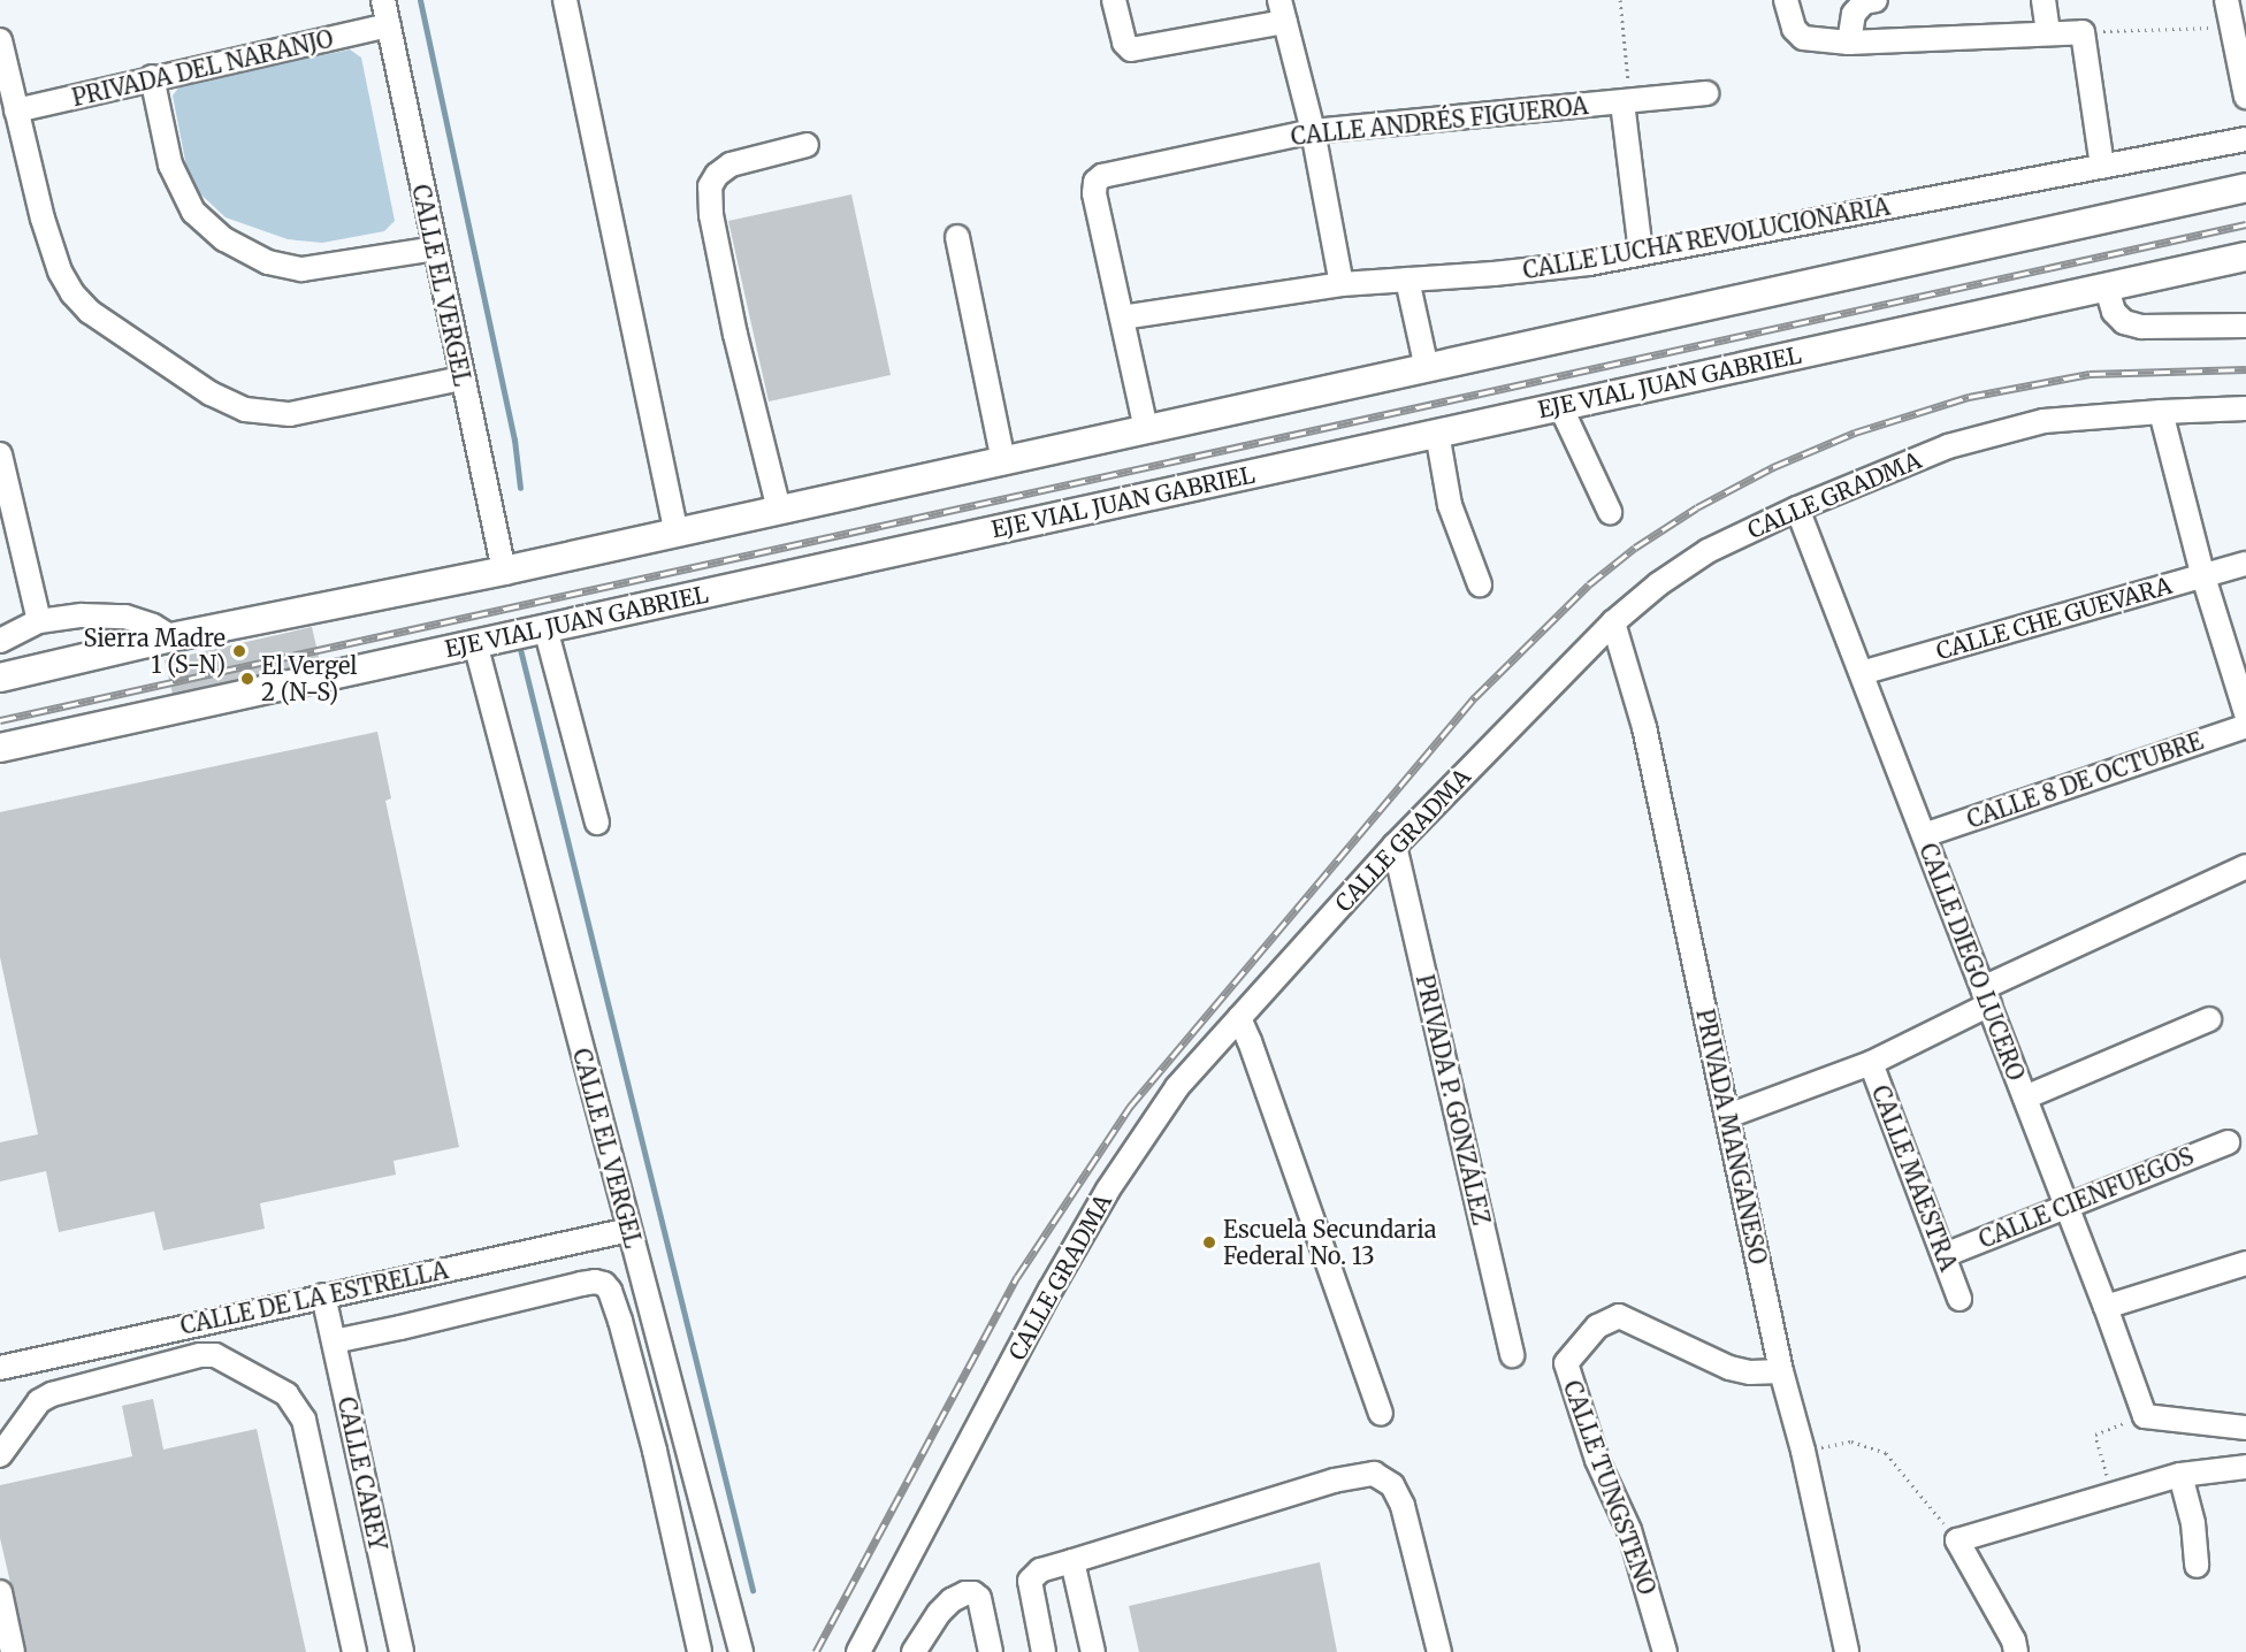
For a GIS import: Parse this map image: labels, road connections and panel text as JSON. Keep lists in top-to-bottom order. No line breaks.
{"streets":{"main road":["EJE VIAL JUAN GABRIEL"],"street":["PRIVADA DEL NARANJO","CALLE ANDRÉS FIGUEROA","CALLE LUCHA REVOLUCIONARIA","CALLE EL VERGEL","CALLE GRADMA","CALLE CHE GUEVARA","CALLE 8 DE OCTUBRE","CALLE DIEGO LUCERO","PRIVADA P. GONZÁLEZ","PRIVADA MANGANESO","CALLE MAESTRA","CALLE CIENFUEGOS","CALLE DE LA ESTRELLA","CALLE CAREY","CALLE TUNGSTENO"]},"crossings":[["PRIVADA DEL NARANJO","CALLE EL VERGEL"],["CALLE ANDRÉS FIGUEROA","CALLE LUCHA REVOLUCIONARIA"],["CALLE EL VERGEL","EJE VIAL JUAN GABRIEL"],["CALLE EL VERGEL","CALLE DE LA ESTRELLA"],["CALLE GRADMA","CALLE DIEGO LUCERO"],["CALLE GRADMA","PRIVADA P. GONZÁLEZ"],["CALLE GRADMA","PRIVADA MANGANESO"],["CALLE CHE GUEVARA","CALLE DIEGO LUCERO"],["CALLE 8 DE OCTUBRE","CALLE DIEGO LUCERO"],["CALLE DIEGO LUCERO","CALLE MAESTRA"],["CALLE DIEGO LUCERO","CALLE CIENFUEGOS"],["PRIVADA MANGANESO","CALLE TUNGSTENO"],["CALLE MAESTRA","CALLE CIENFUEGOS"],["CALLE DE LA ESTRELLA","CALLE CAREY"]],"places":["Sierra Madre 1 (S-N)","El Vergel 2 (N-S)","Escuela Secundaria Federal No. 13"]}
